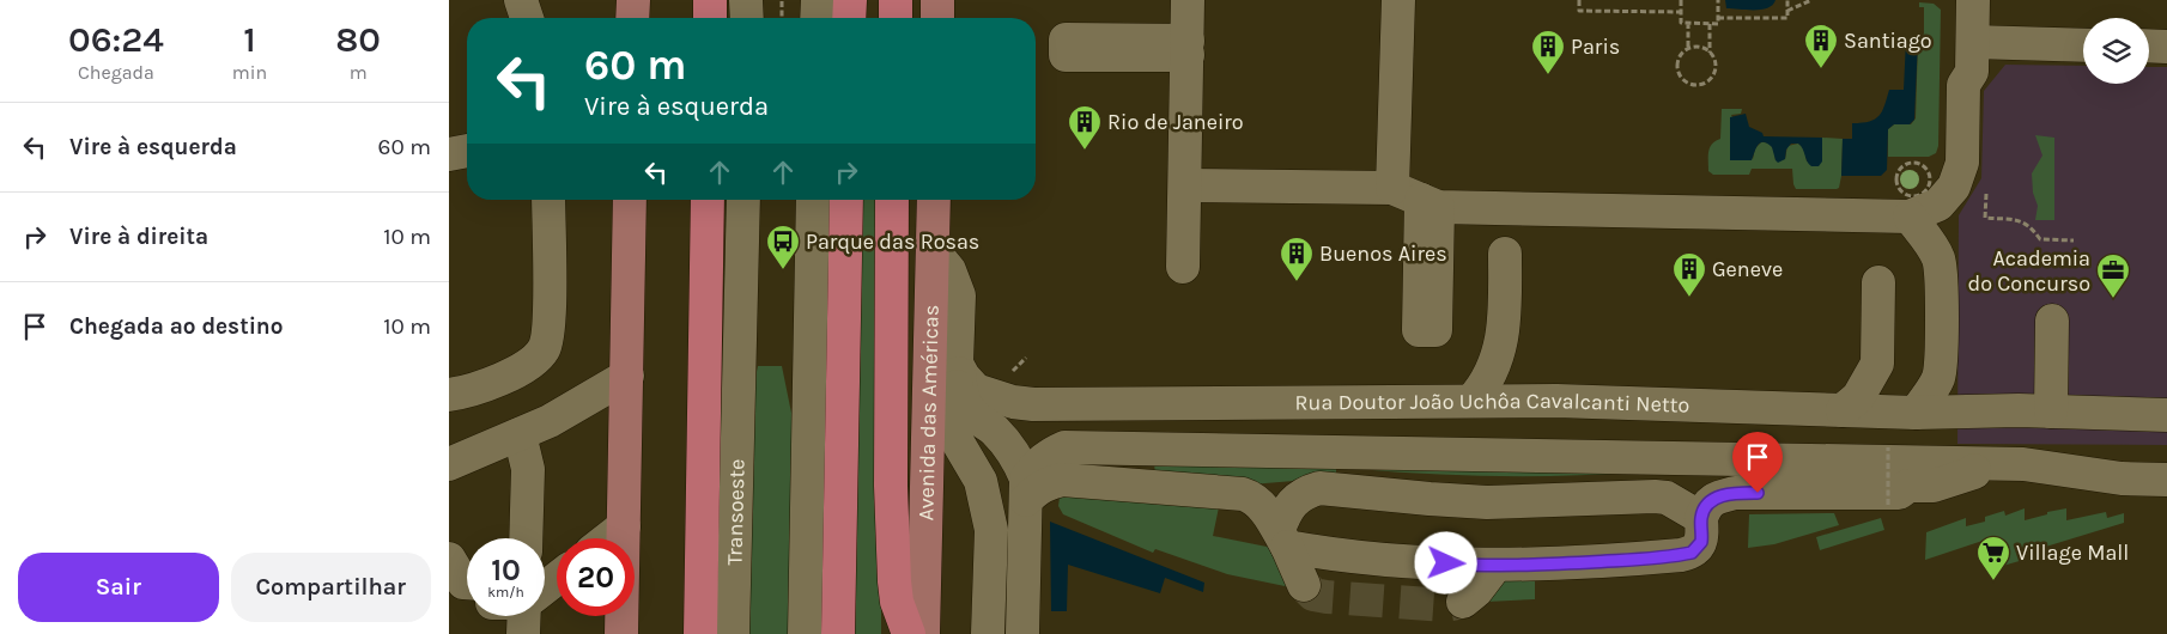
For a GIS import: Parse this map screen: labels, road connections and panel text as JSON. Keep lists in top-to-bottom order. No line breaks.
{"streets":{"main road":["Avenida das Américas"],"street":["Rua Doutor João Uchôa Cavalcanti Netto","Transoeste"]},"places":{"building":["Santiago","Paris","Rio de Janeiro","Buenos Aires","Geneve"],"bus stop":["Parque das Rosas"],"office":["Academia do Concurso"],"supermarket":["Village Mall"]},"page":{"eta":["06:24","Chegada","1","min","80","m"],"turn":["60 m","Vire à esquerda"],"list":[{"name":"Vire à esquerda","value":"60 m"},{"name":"Vire à direita","value":"10 m"},{"name":"Chegada ao destino","value":"10 m"}],"speed":"10 km/h","limit":"20","buttons":["Sair","Compartilhar"]}}
